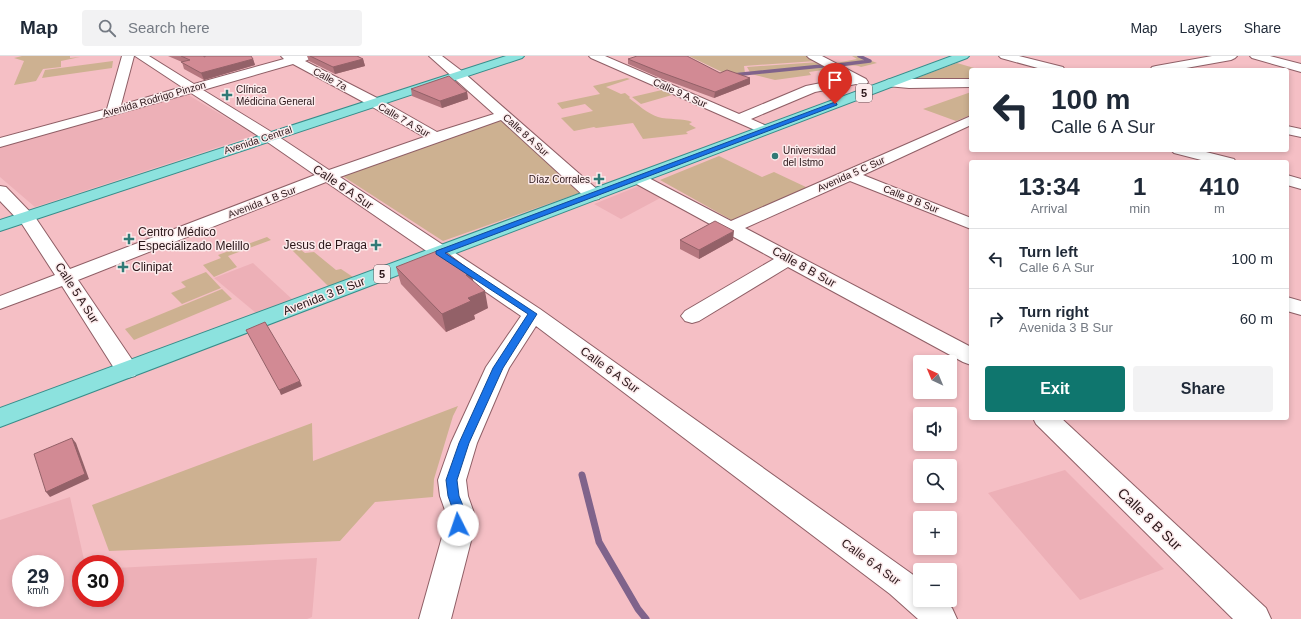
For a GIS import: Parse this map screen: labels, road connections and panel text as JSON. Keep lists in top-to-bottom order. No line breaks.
{"streets":{"main road":["5","Avenida Central","Avenida 3 B Sur"],"street":["Calle 7a","Calle 9 A Sur","Avenida Rodrigo Pinzon","Calle 7 A Sur","Calle 8 A Sur","Avenida 5 C Sur","Calle 6 A Sur","Calle 9 B Sur","Avenida 1 B Sur","Calle 8 B Sur","Calle 5 A Sur"]},"crossings":[["Calle 7a","Avenida Rodrigo Pinzon"],["Calle 7a","Calle 7 A Sur"],["Calle 7a","Avenida Central"],["Calle 9 A Sur","Avenida 3 B Sur"],["Avenida Rodrigo Pinzon","Calle 6 A Sur"],["Calle 7 A Sur","Avenida Central"],["Calle 7 A Sur","Avenida 1 B Sur"],["Calle 8 A Sur","Avenida Central"],["Calle 8 A Sur","Avenida 1 B Sur"],["Calle 8 A Sur","Avenida 3 B Sur"],["Avenida Central","Calle 6 A Sur"],["Avenida Central","Calle 5 A Sur"],["Avenida 5 C Sur","Calle 9 B Sur"],["Avenida 5 C Sur","Calle 8 B Sur"],["Calle 6 A Sur","Avenida 1 B Sur"],["Calle 6 A Sur","Avenida 3 B Sur"],["Avenida 1 B Sur","Calle 5 A Sur"],["Calle 8 B Sur","Avenida 3 B Sur"],["Calle 5 A Sur","Avenida 3 B Sur"]],"places":{"health":["Clínica Médicina General","Díaz Corrales","Centro Médico Especializado Melillo","Jesus de Praga","Clinipat"],"other":["Universidad del Istmo"]},"north":"top left","page":{"header":"Map","search":"Search here","nav":["Map","Layers","Share"],"turn":["100 m","Calle 6 A Sur"],"eta":["13:34","Arrival","1","min","410","m"],"list":[{"name":"Turn left","note":"Calle 6 A Sur","value":"100 m"},{"name":"Turn right","note":"Avenida 3 B Sur","value":"60 m"}],"map_buttons":["+","−"],"buttons":["Exit","Share"],"speed":"29 km/h","limit":"30"}}
